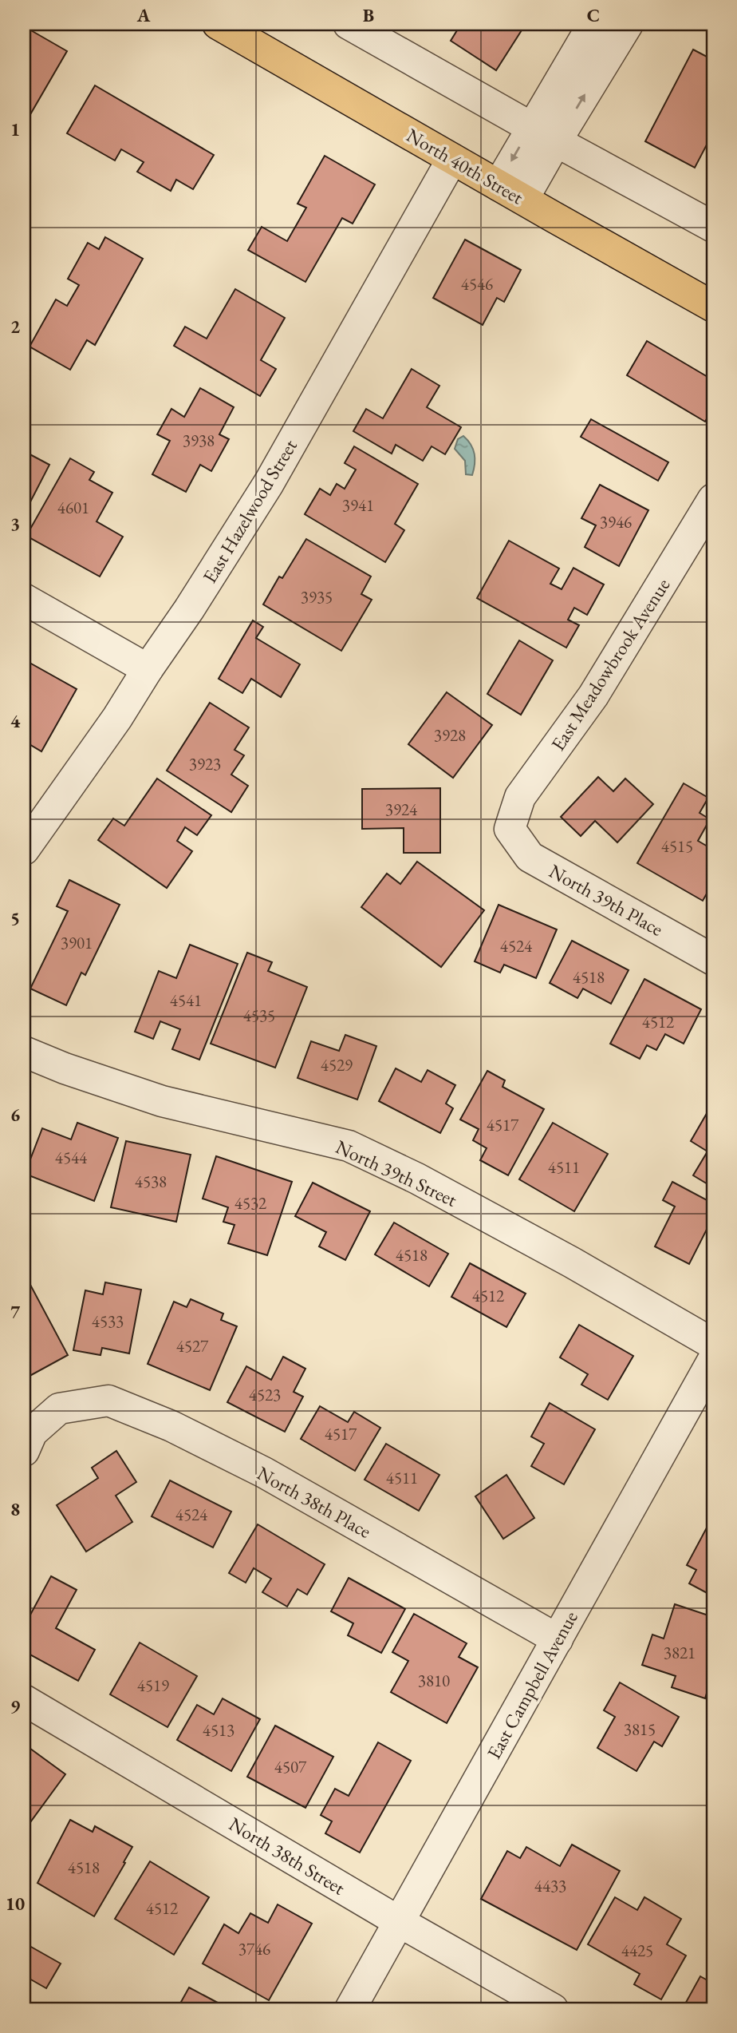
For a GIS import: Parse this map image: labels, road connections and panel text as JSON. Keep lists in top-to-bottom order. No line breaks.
{"streets":{"main road":["North 40th Street"],"street":["East Hazelwood Street","East Meadowbrook Avenue","North 39th Place","North 39th Street","North 38th Place","East Campbell Avenue","North 38th Street"]},"crossings":[["North 40th Street","East Hazelwood Street"],["East Meadowbrook Avenue","North 39th Place"],["North 38th Place","East Campbell Avenue"],["East Campbell Avenue","North 38th Street"]],"house_numbers":["4546","3938","3941","4601","3946","3935","3928","3923","3924","4515","3901","4524","4518","4541","4535","4512","4529","4517","4544","4511","4538","4532","4518","4512","4533","4527","4523","4517","4511","4524","3821","3810","4519","3815","4513","4507","4518","4433","4512","3746","4425"],"grid":{"columns":["A","B","C"],"rows":["1","2","3","4","5","6","7","8","9","10"]}}
